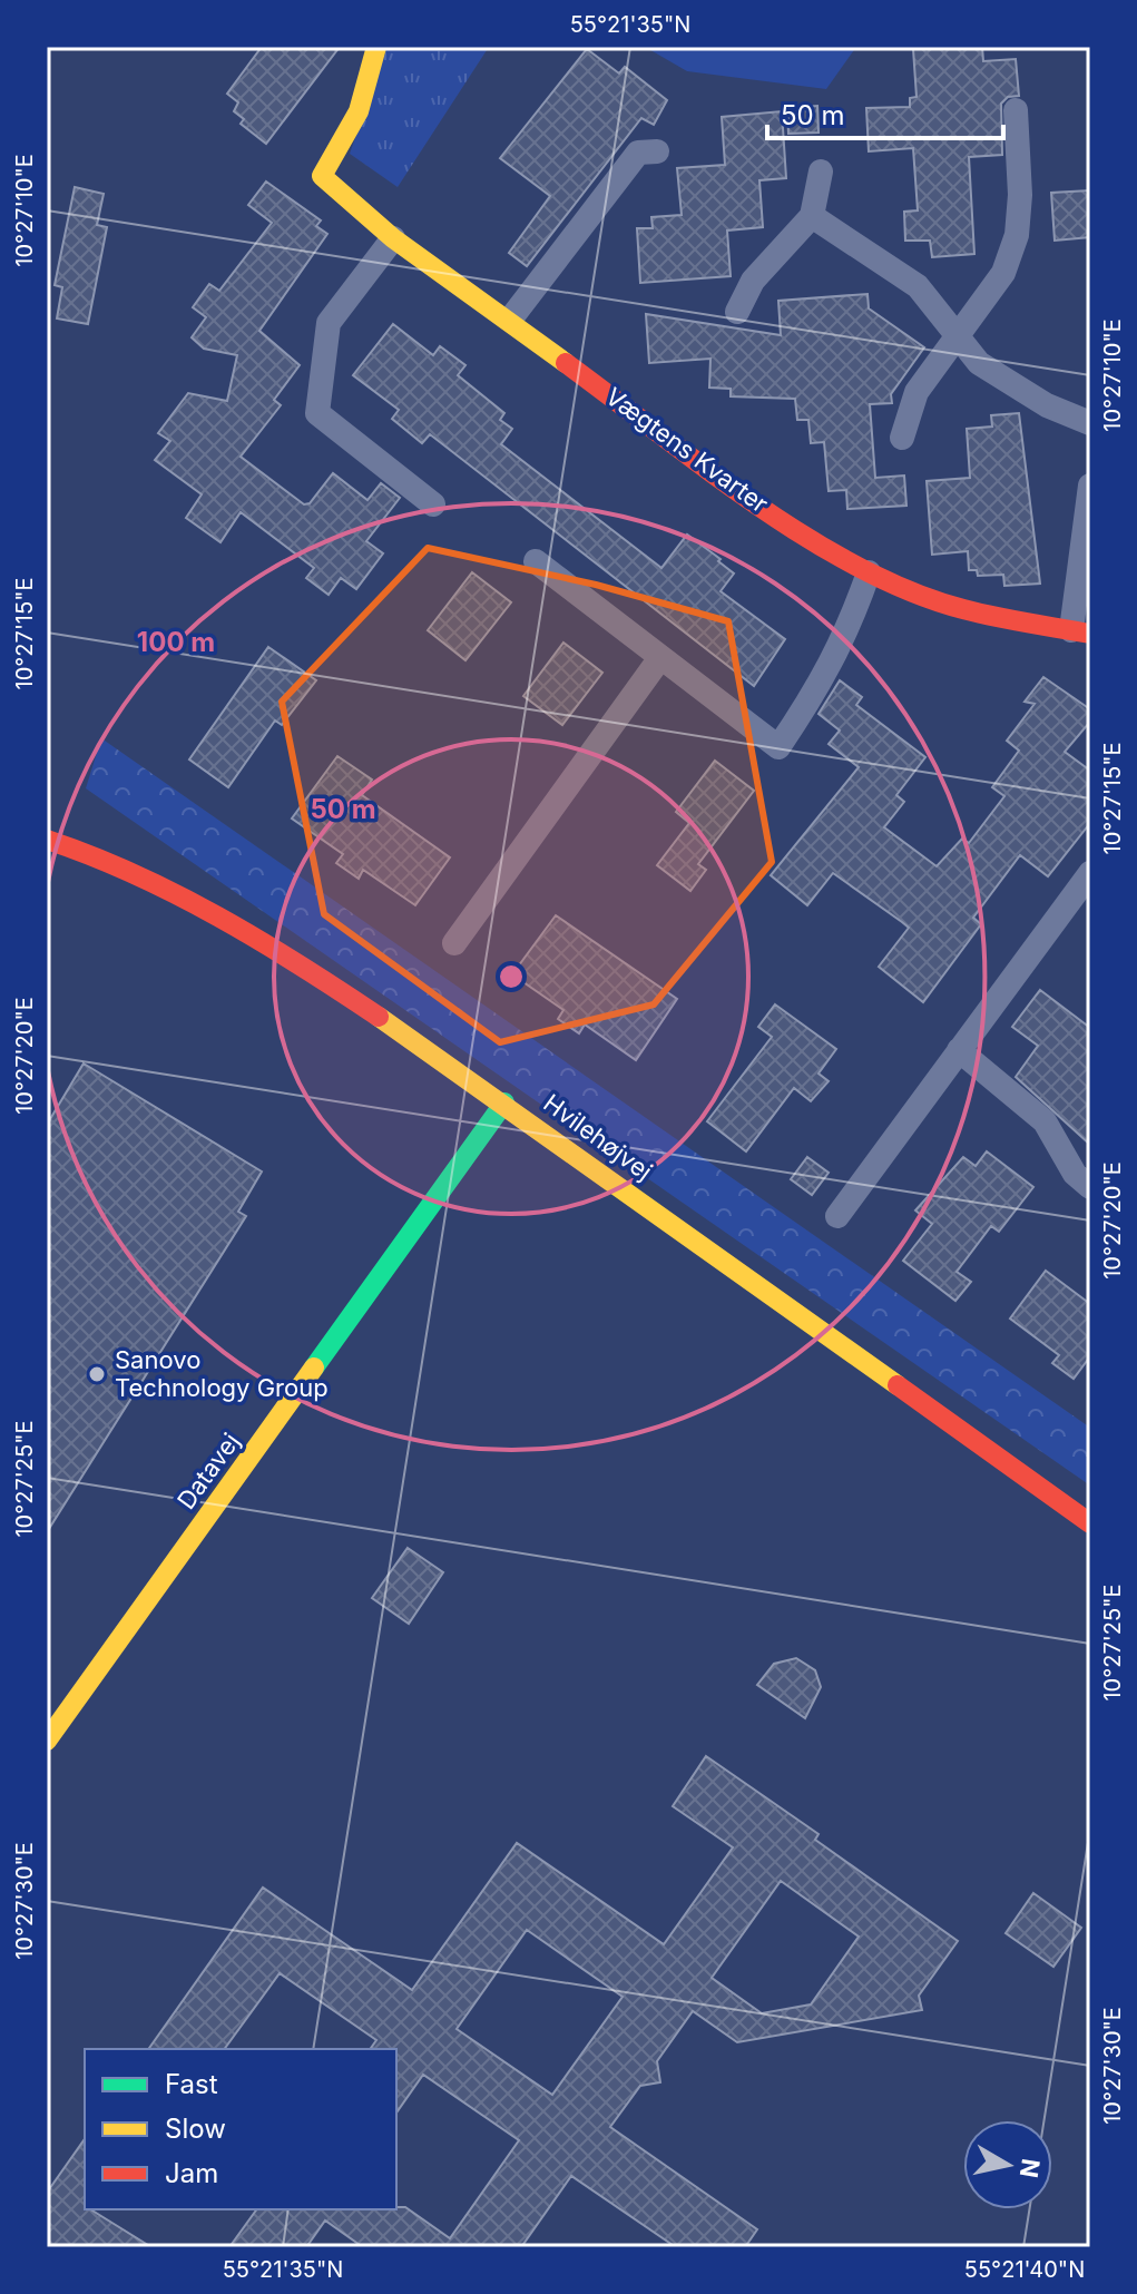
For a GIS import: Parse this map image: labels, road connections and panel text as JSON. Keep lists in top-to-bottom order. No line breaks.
{"streets":{"street":["Vægtens Kvarter","Hvilehøjvej","Datavej"]},"crossings":[["Hvilehøjvej","Datavej"]],"places":["Sanovo Technology Group"],"legend":["Fast","Slow","Jam"],"scale_bar":"50 m","north":"right","coordinates":["55°21'35\"N","10°27'10\"E","10°27'15\"E","10°27'20\"E","10°27'25\"E","10°27'30\"E","55°21'40\"N"],"rings":["100 m","50 m"]}
